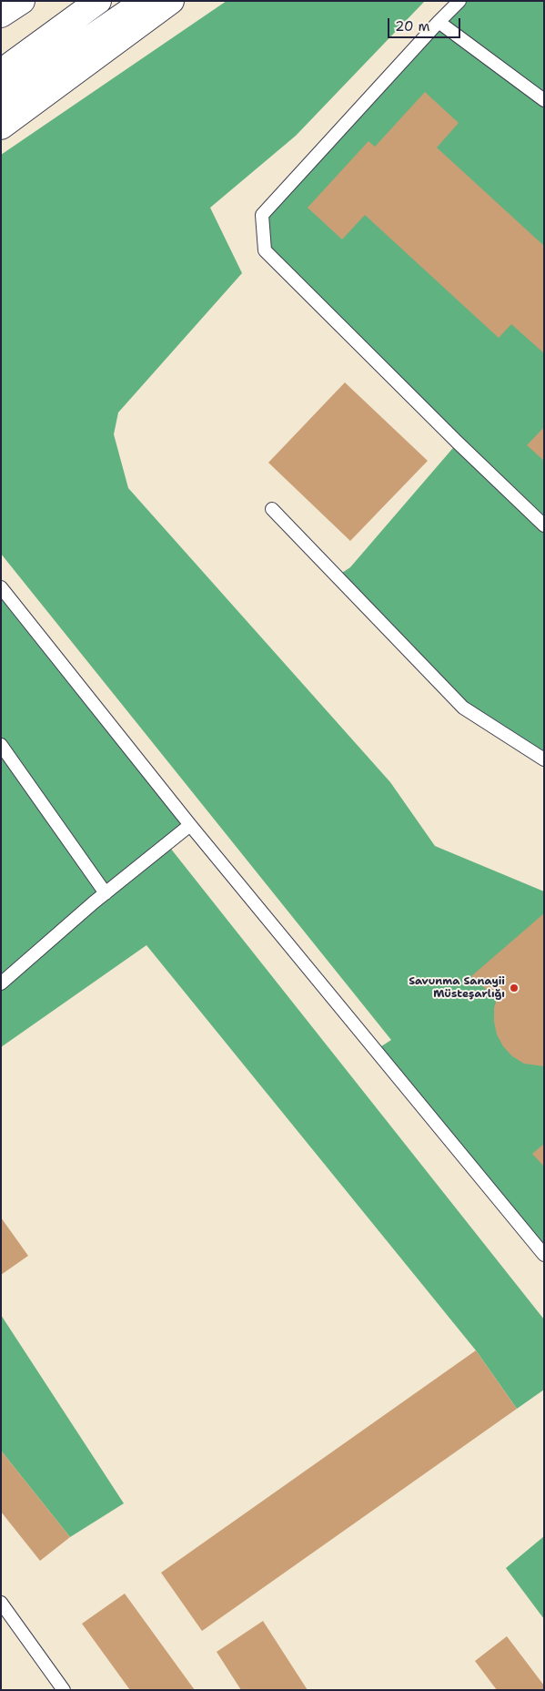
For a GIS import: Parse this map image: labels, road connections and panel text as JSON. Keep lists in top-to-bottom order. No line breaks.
{"places":["Savunma Sanayii Müsteşarlığı"],"scale_bar":"20 m"}
